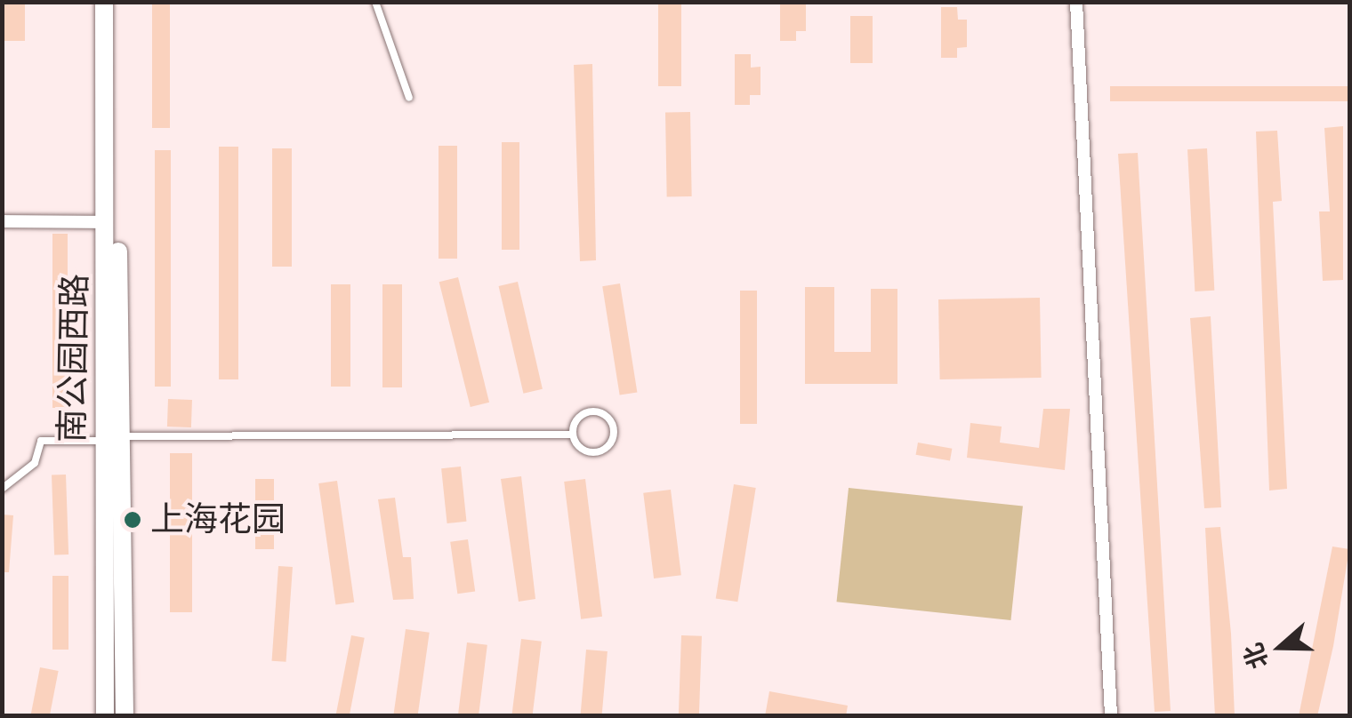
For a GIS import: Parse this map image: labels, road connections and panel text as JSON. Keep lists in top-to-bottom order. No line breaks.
{"streets":{"main road":["南公园西路"]},"places":["上海花园"],"north":"left"}
